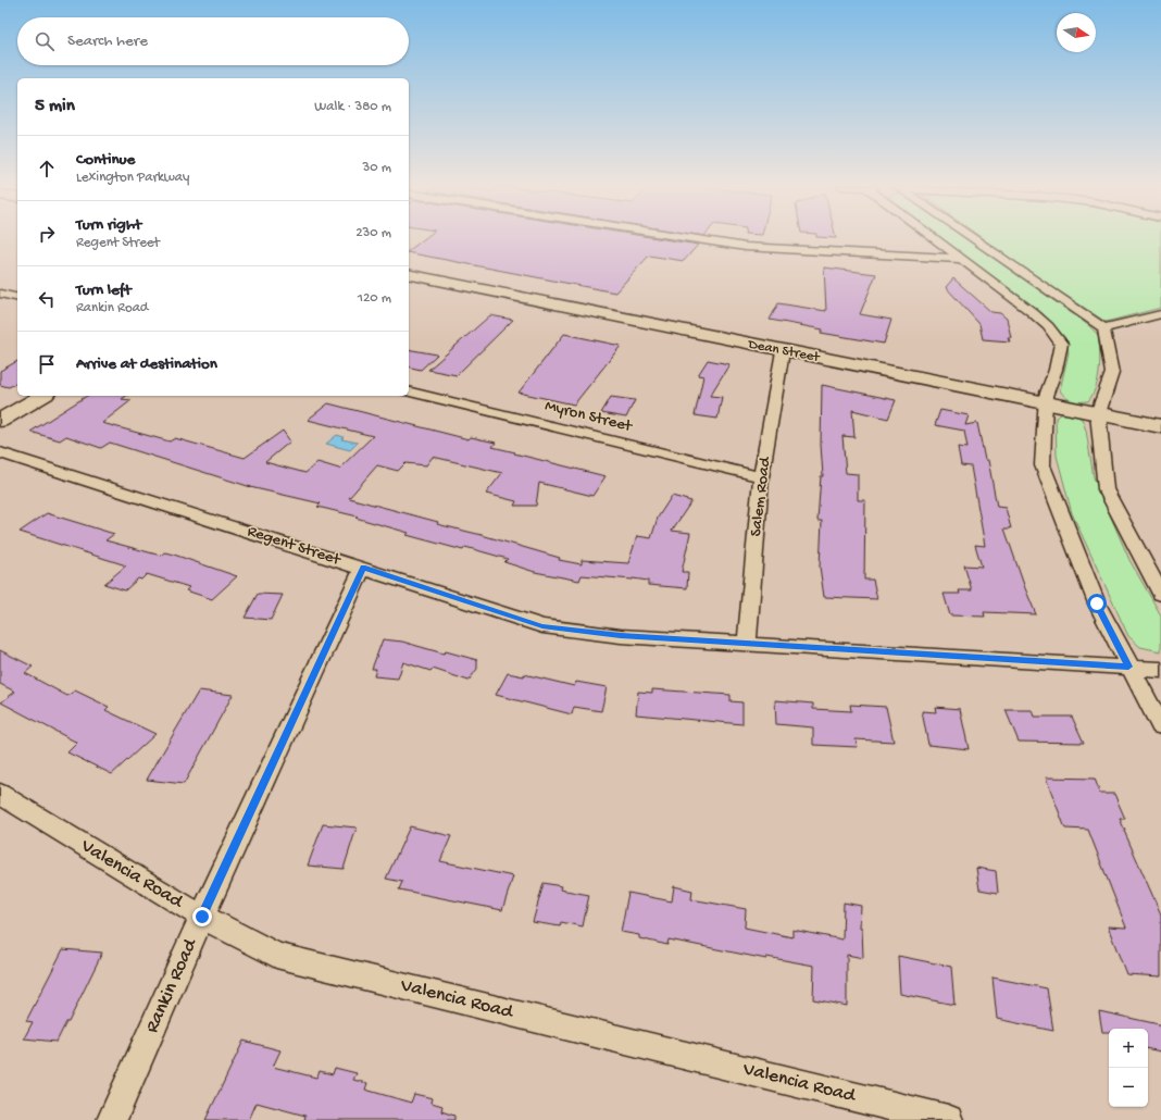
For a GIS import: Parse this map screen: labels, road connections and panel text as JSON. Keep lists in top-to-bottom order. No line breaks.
{"streets":{"street":["Dean Street","Myron Street","Salem Road","Regent Street","Valencia Road","Rankin Road"]},"crossings":[["Dean Street","Salem Road"],["Myron Street","Salem Road"],["Salem Road","Regent Street"],["Regent Street","Rankin Road"],["Valencia Road","Rankin Road"]],"north":"right","page":{"search":"Search here","heading":["5 min","Walk · 380 m"],"list":[["Continue","Lexington Parkway","30 m"],["Turn right","Regent Street","230 m"],["Turn left","Rankin Road","120 m"],"Arrive at destination"],"map_buttons":["+","−"]}}
